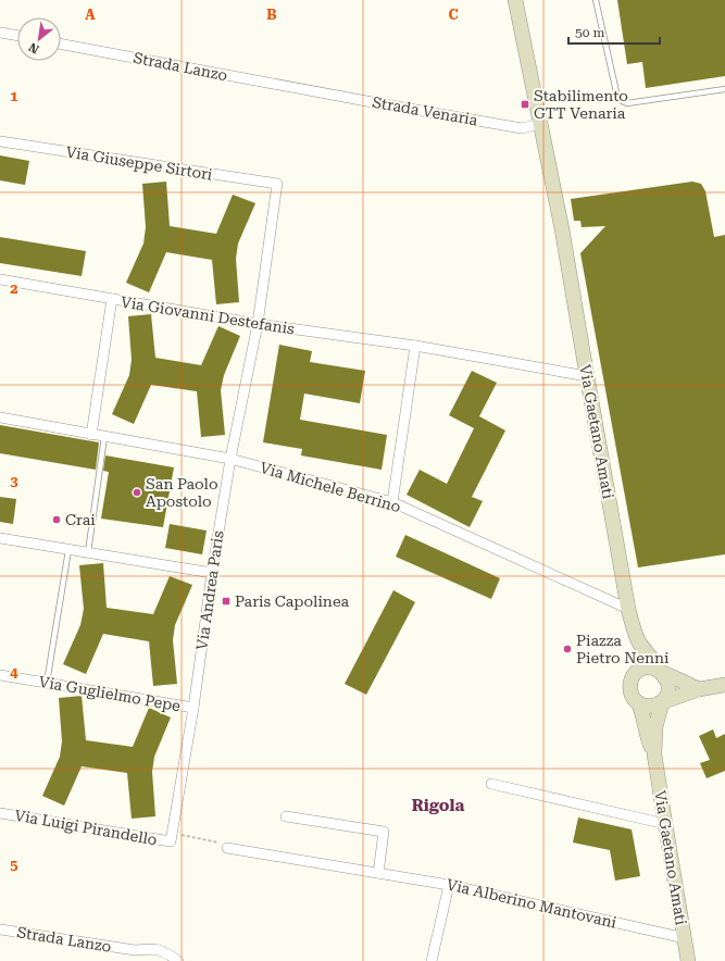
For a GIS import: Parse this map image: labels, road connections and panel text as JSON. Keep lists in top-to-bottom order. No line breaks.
{"streets":{"street":["Strada Lanzo","Strada Venaria","Via Giuseppe Sirtori","Via Giovanni Destefanis","Via Gaetano Amati","Via Michele Berrino","Via Andrea Paris","Via Guglielmo Pepe","Via Luigi Pirandello","Via Alberino Mantovani"]},"crossings":[["Strada Lanzo","Strada Venaria"],["Strada Venaria","Via Gaetano Amati"],["Via Giuseppe Sirtori","Via Andrea Paris"],["Via Giovanni Destefanis","Via Gaetano Amati"],["Via Giovanni Destefanis","Via Andrea Paris"],["Via Gaetano Amati","Via Michele Berrino"],["Via Gaetano Amati","Via Alberino Mantovani"],["Via Michele Berrino","Via Andrea Paris"],["Via Andrea Paris","Via Guglielmo Pepe"],["Via Andrea Paris","Via Luigi Pirandello"]],"districts":["Rigola"],"places":{"transit":["Stabilimento GTT Venaria","Paris Capolinea"],"other":["San Paolo Apostolo","Crai","Piazza Pietro Nenni"]},"scale_bar":"50 m","north":"bottom left","grid":{"columns":["A","B","C"],"rows":["1","2","3","4","5"]}}
